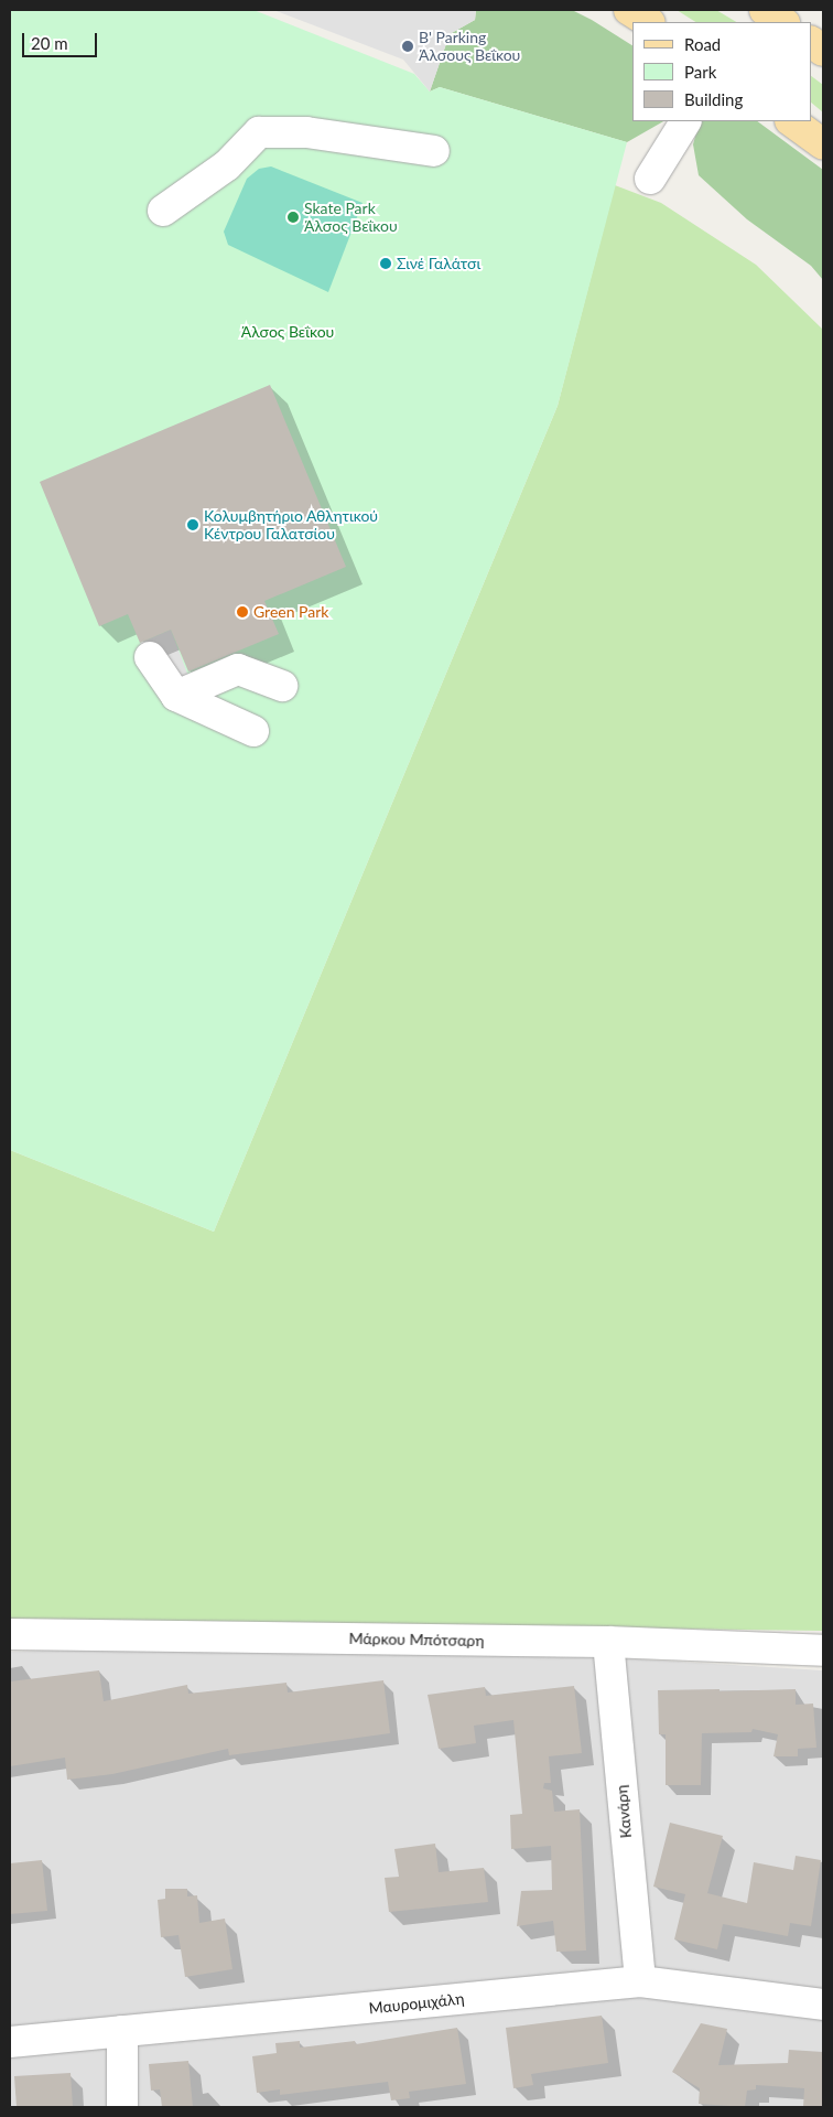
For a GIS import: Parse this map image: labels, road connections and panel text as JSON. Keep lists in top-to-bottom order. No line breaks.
{"streets":{"street":["Μάρκου Μπότσαρη","Κανάρη","Μαυρομιχάλη"]},"crossings":[["Μάρκου Μπότσαρη","Κανάρη"],["Κανάρη","Μαυρομιχάλη"]],"parks":["Άλσος Βεΐκου"],"places":["Β' Parking Άλσους Βεΐκου","Skate Park Άλσος Βεΐκου","Σινέ Γαλάτσι","Κολυμβητήριο Αθλητικού Κέντρου Γαλατσίου","Green Park"],"legend":["Road","Park","Building"],"scale_bar":"20 m"}
